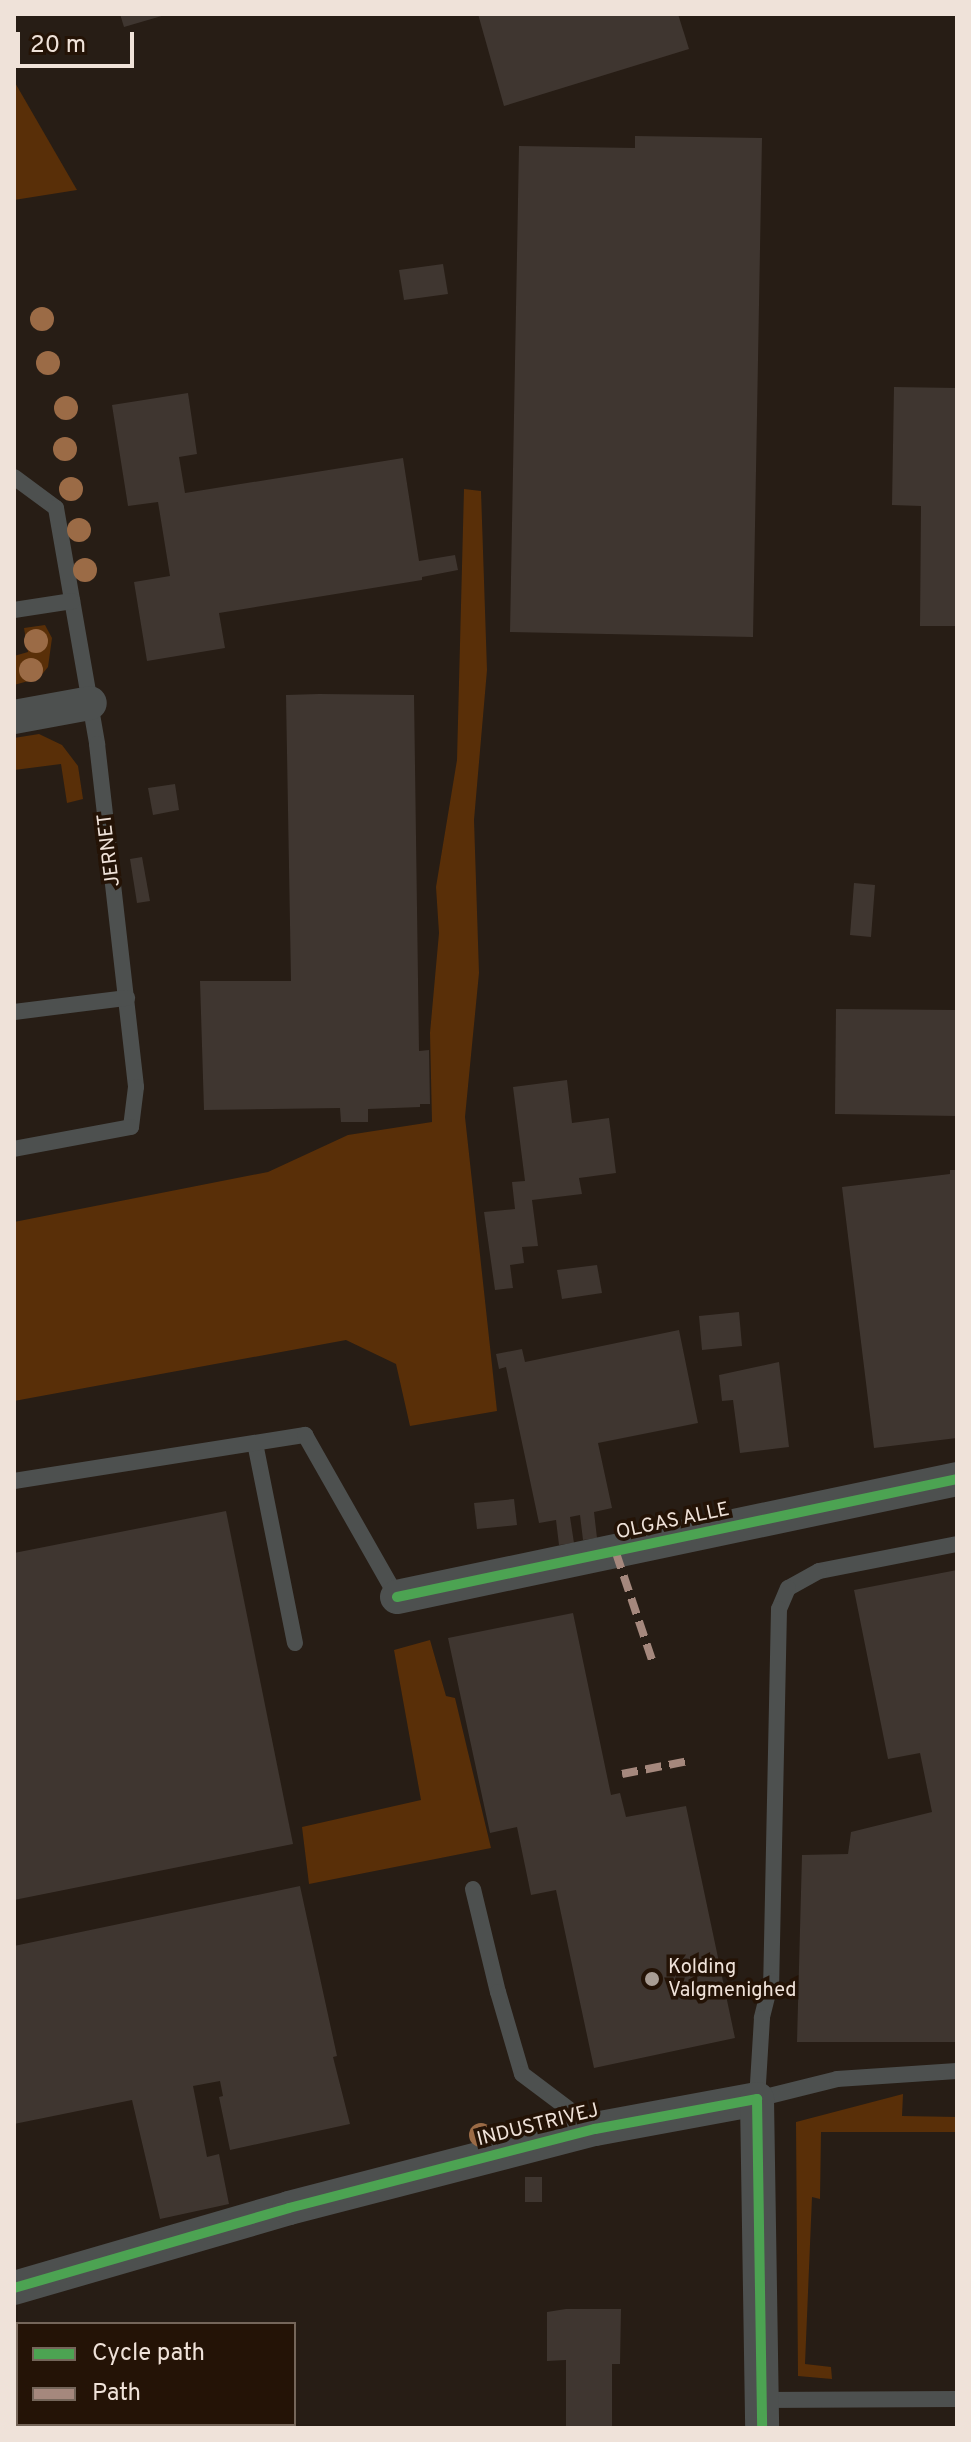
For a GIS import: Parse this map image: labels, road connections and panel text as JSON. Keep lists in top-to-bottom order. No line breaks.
{"streets":{"street":["OLGAS ALLE","INDUSTRIVEJ"],"lane":["JERNET"]},"places":["Kolding Valgmenighed"],"legend":["Cycle path","Path"],"scale_bar":"20 m"}
